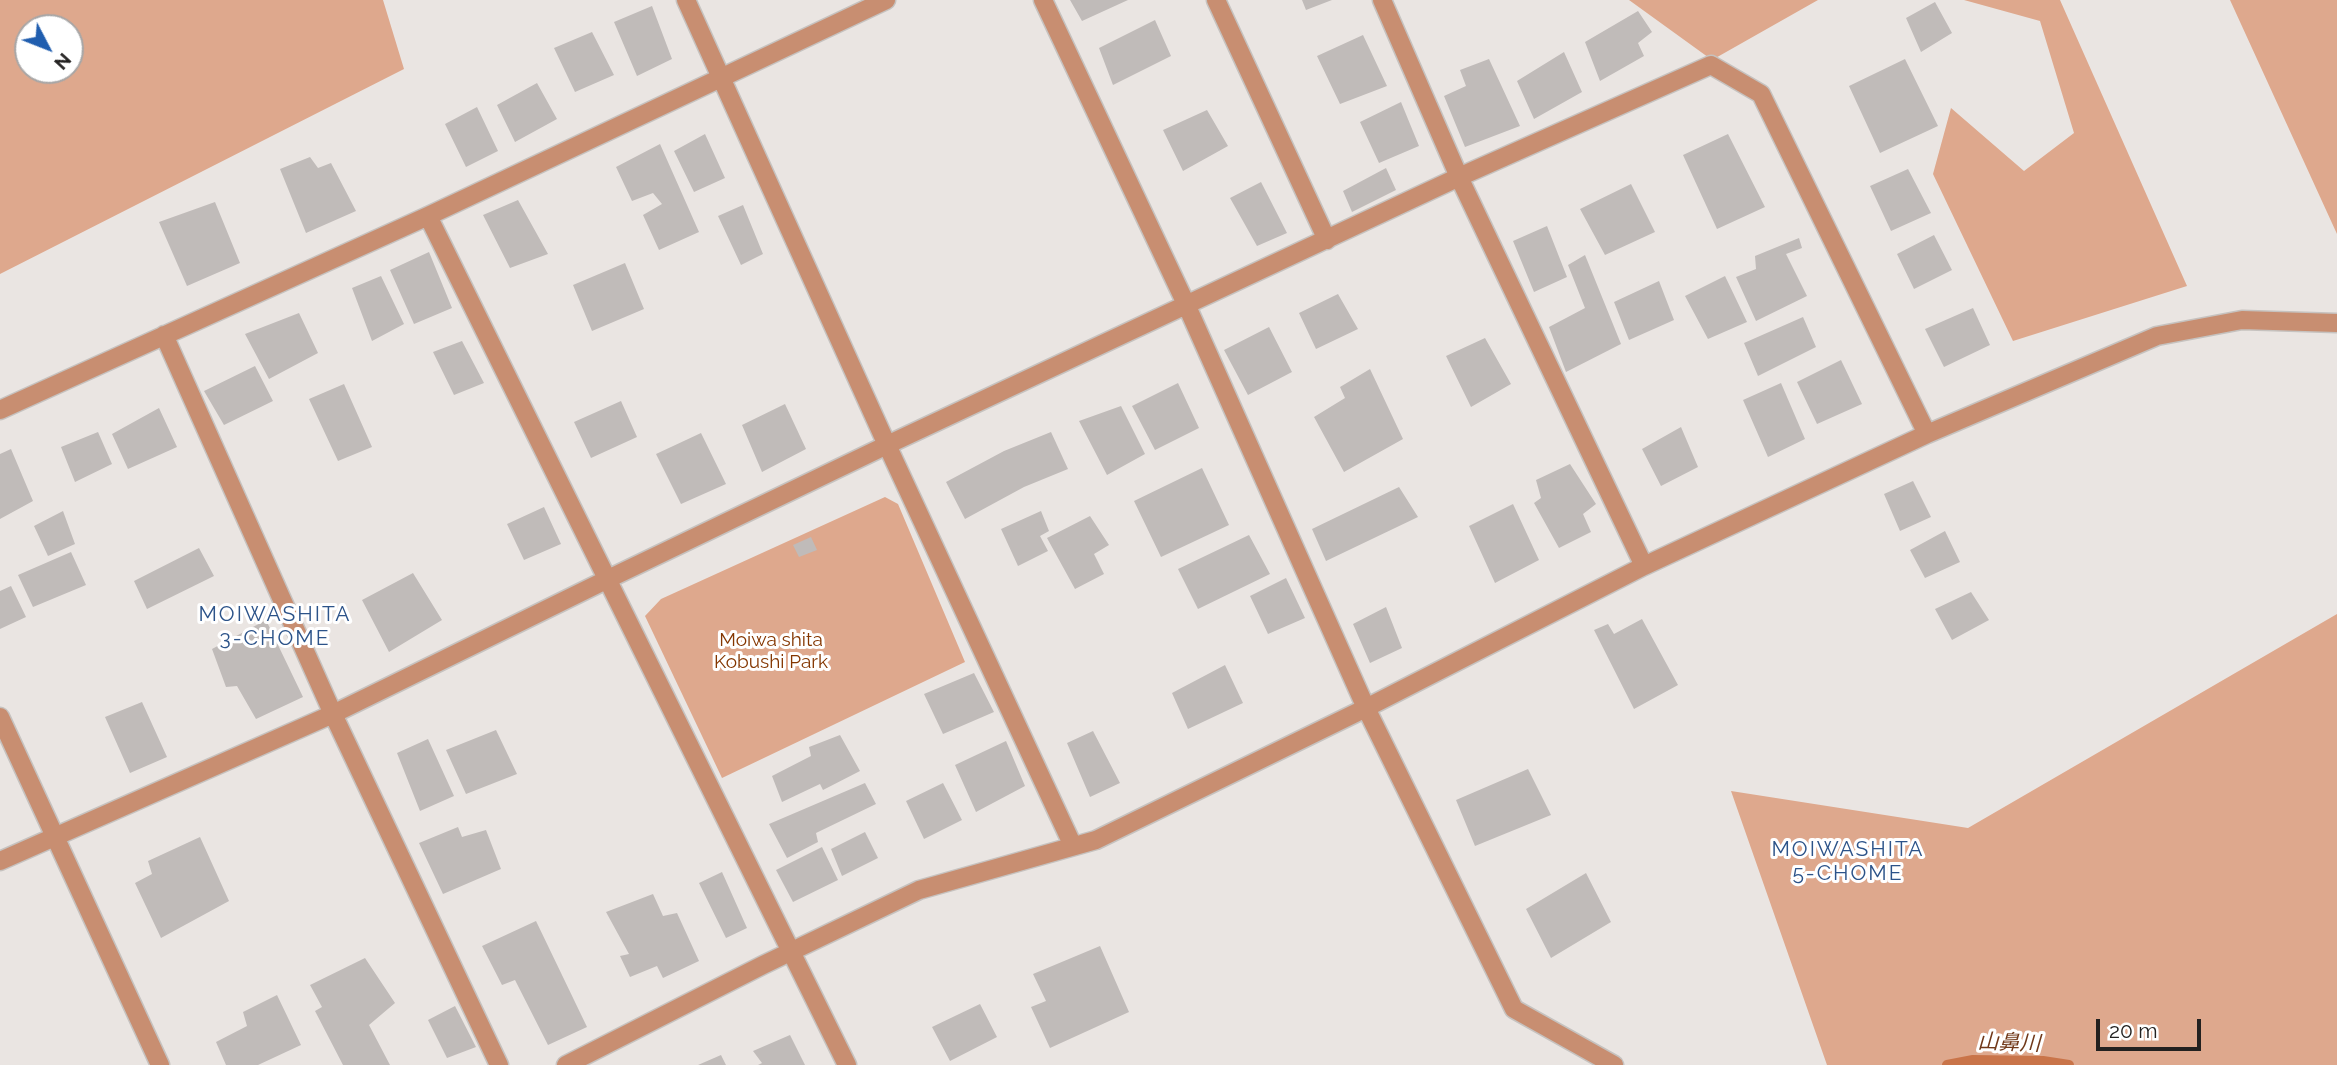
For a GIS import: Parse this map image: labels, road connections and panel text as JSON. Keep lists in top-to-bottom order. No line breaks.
{"districts":["MOIWASHITA 3-CHOME","MOIWASHITA 5-CHOME"],"water":["山鼻川"],"parks":["Moiwa shita Kobushi Park"],"scale_bar":"20 m","north":"bottom right"}
